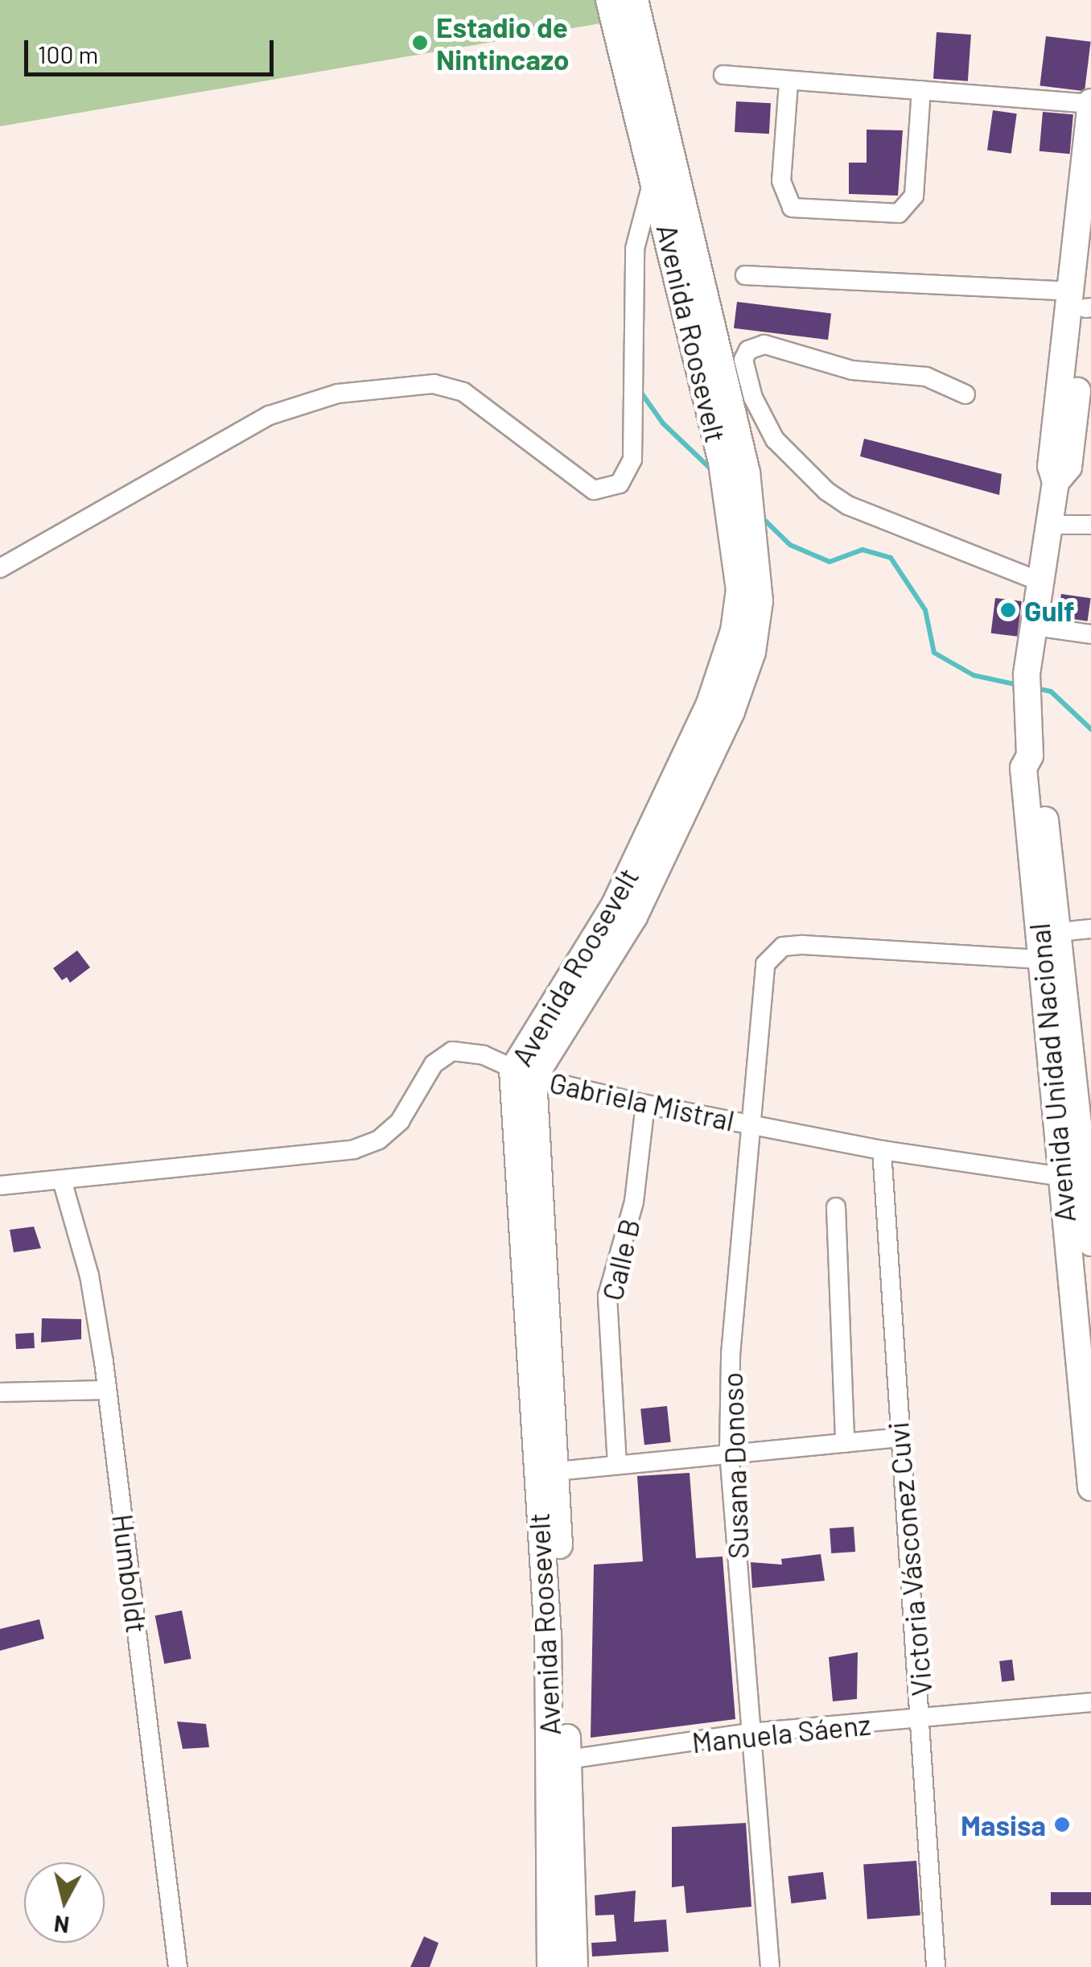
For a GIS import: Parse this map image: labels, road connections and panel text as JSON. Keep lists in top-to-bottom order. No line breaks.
{"streets":{"street":["Avenida Roosevelt","Avenida Unidad Nacional","Gabriela Mistral","Calle B","Susana Donoso","Victoria Vásconez Cuvi","Humboldt","Manuela Sáenz"]},"crossings":[["Avenida Roosevelt","Gabriela Mistral"],["Avenida Roosevelt","Manuela Sáenz"],["Avenida Unidad Nacional","Gabriela Mistral"],["Avenida Unidad Nacional","Susana Donoso"],["Gabriela Mistral","Calle B"],["Gabriela Mistral","Susana Donoso"],["Gabriela Mistral","Victoria Vásconez Cuvi"],["Gabriela Mistral","Humboldt"],["Susana Donoso","Manuela Sáenz"],["Victoria Vásconez Cuvi","Manuela Sáenz"]],"places":["Estadio de Nintincazo","Gulf","Masisa"],"scale_bar":"100 m","north":"bottom"}
